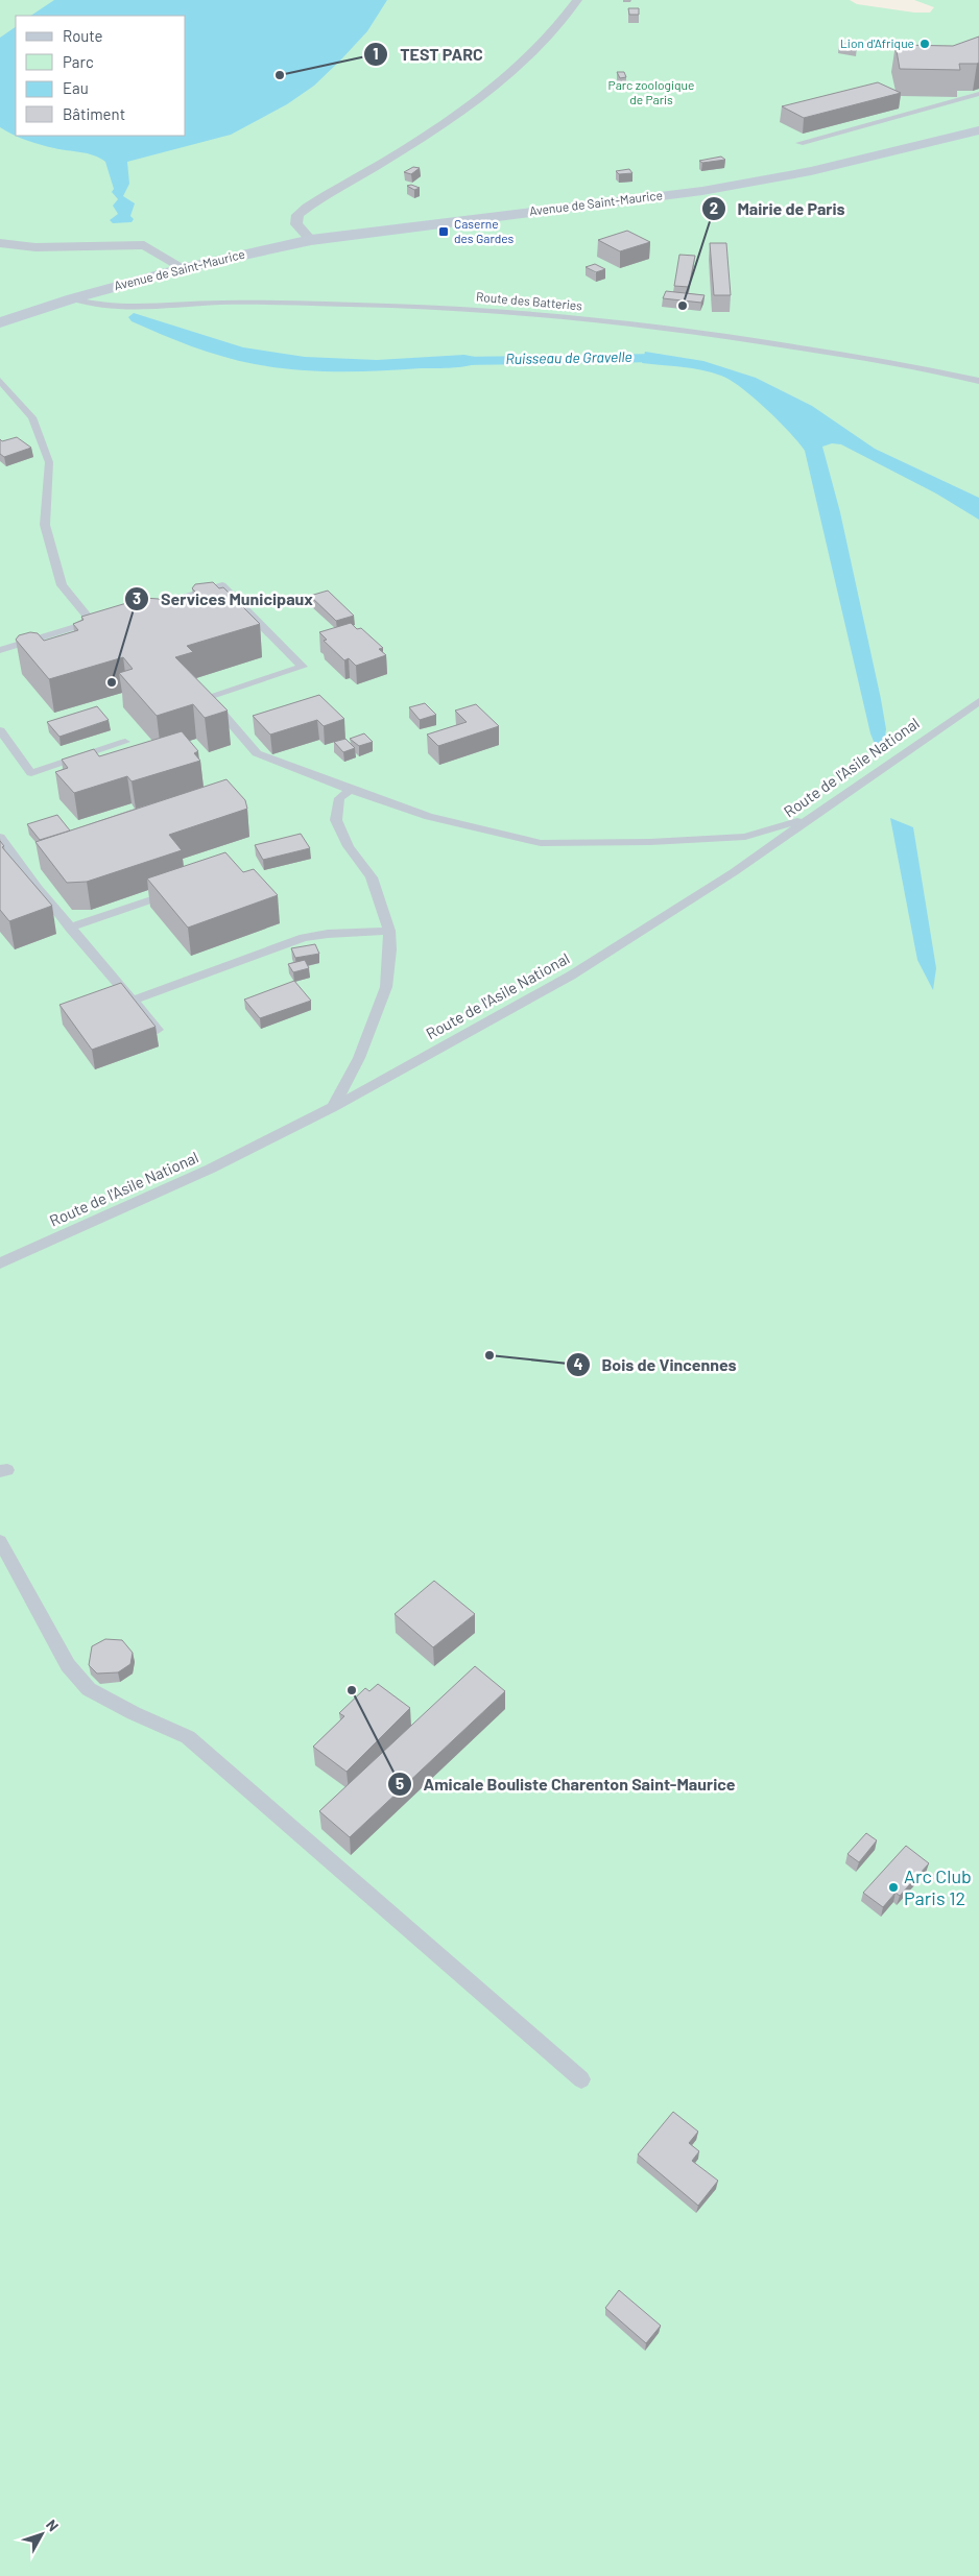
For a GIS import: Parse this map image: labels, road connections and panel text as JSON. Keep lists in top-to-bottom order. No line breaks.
{"streets":{"main road":["Avenue de Saint-Maurice"],"lane":["Route des Batteries","Route de l'Asile National"]},"crossings":[["Avenue de Saint-Maurice","Route des Batteries"]],"water":["Ruisseau de Gravelle"],"parks":["Parc zoologique de Paris"],"places":{"other":["Lion d'Afrique","TEST PARC","Mairie de Paris","Services Municipaux","Bois de Vincennes","Amicale Bouliste Charenton Saint-Maurice","Arc Club Paris 12"],"transit":["Caserne des Gardes"]},"legend":["Route","Parc","Eau","Bâtiment"],"north":"top right"}
